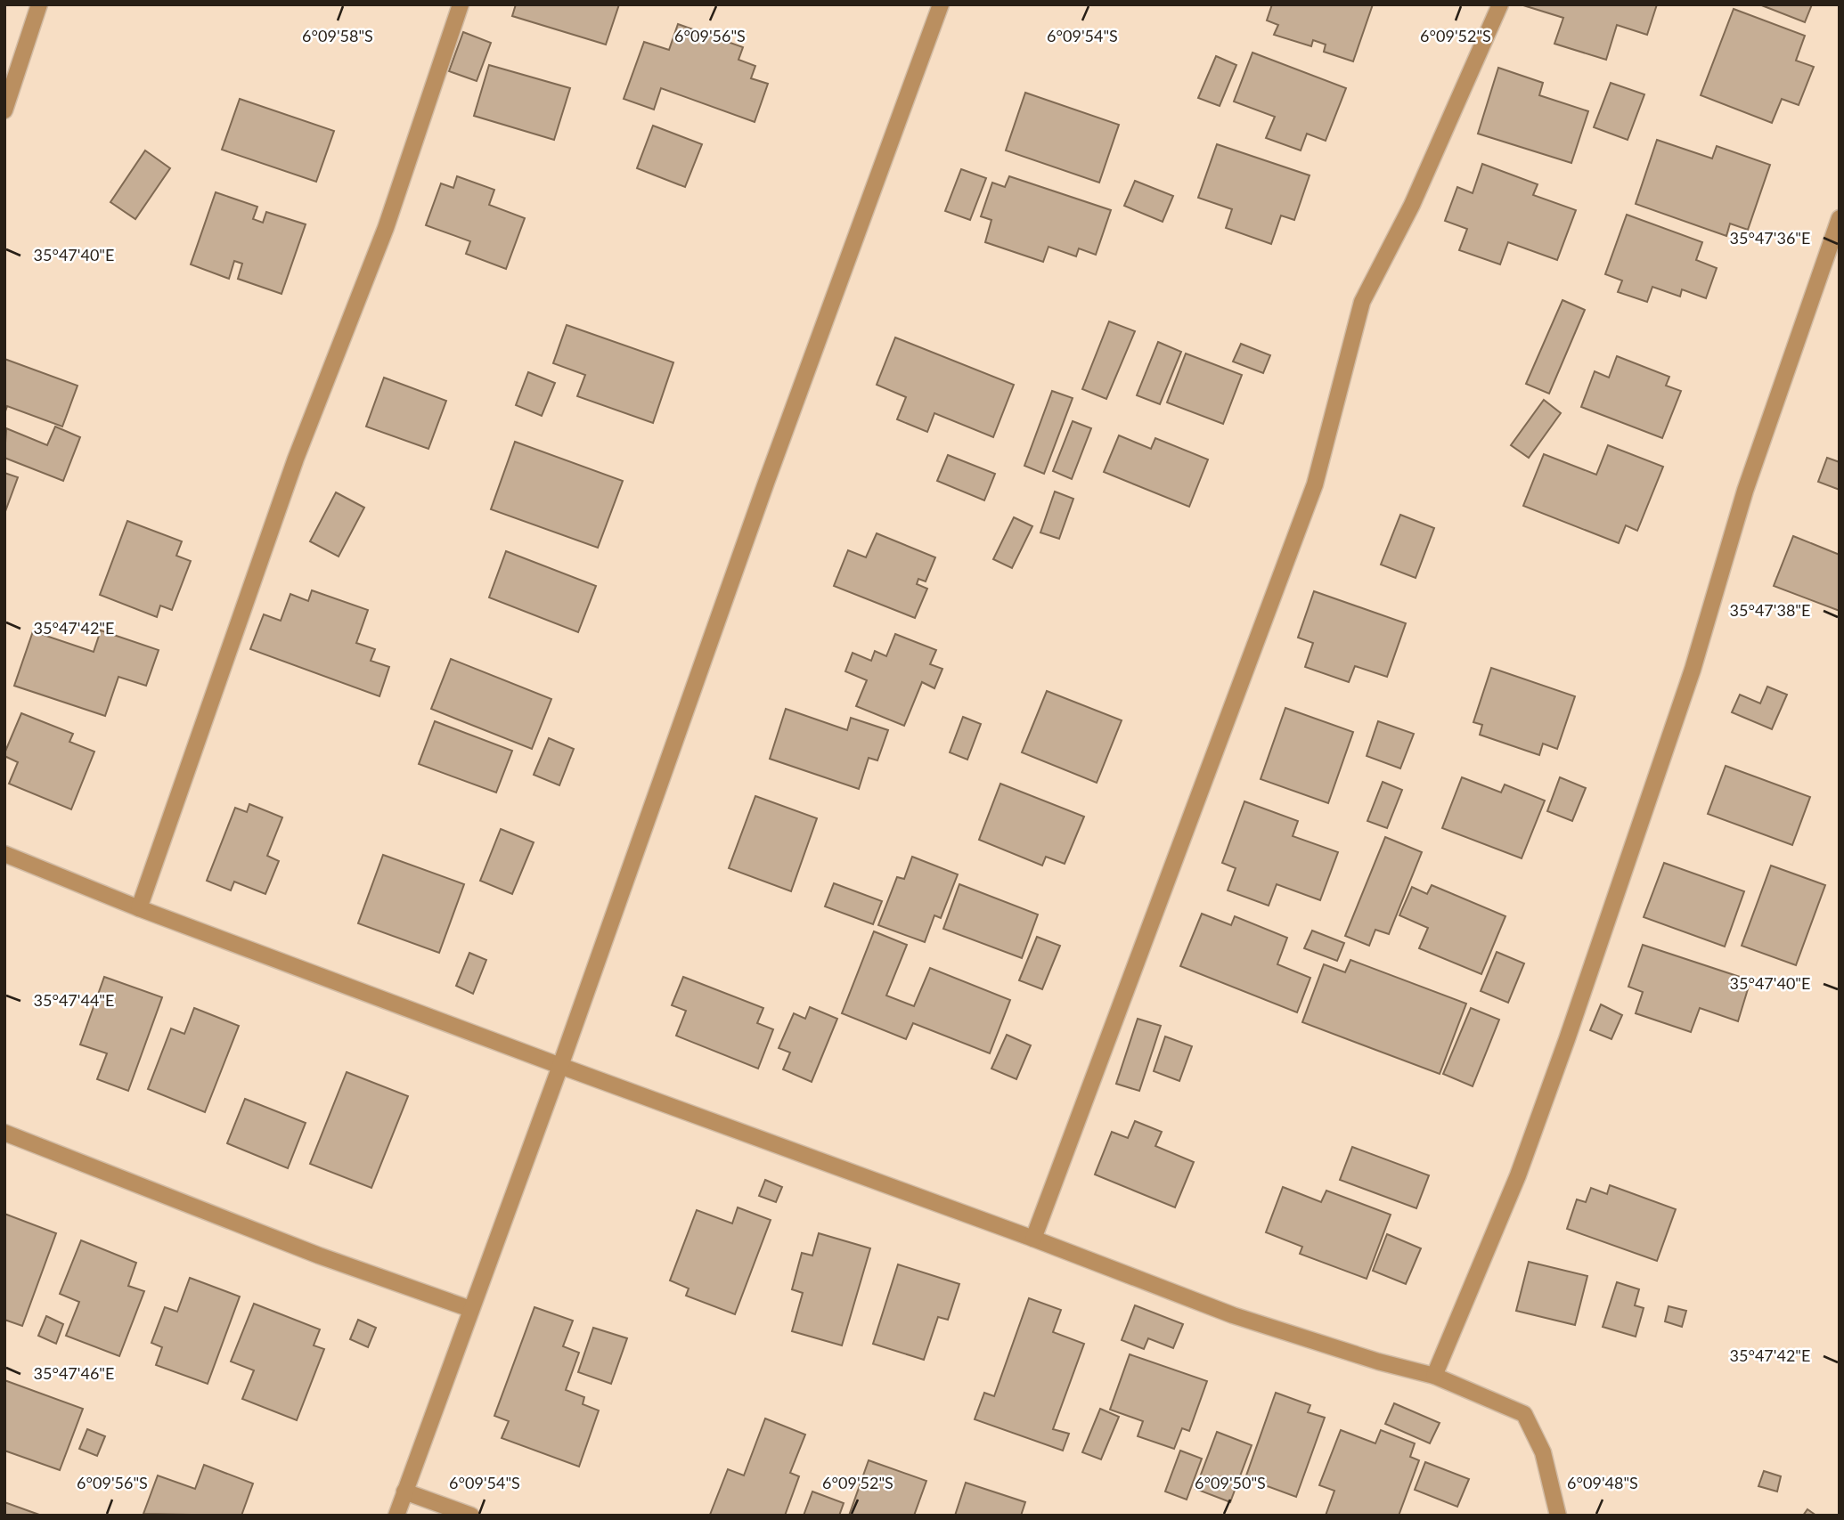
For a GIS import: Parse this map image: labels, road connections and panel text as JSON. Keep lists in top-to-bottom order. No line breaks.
{"coordinates":["6°09'58\"S","6°09'56\"S","6°09'54\"S","6°09'52\"S","35°47'36\"E","35°47'40\"E","35°47'38\"E","35°47'42\"E","35°47'44\"E","35°47'46\"E","6°09'50\"S","6°09'48\"S"]}
